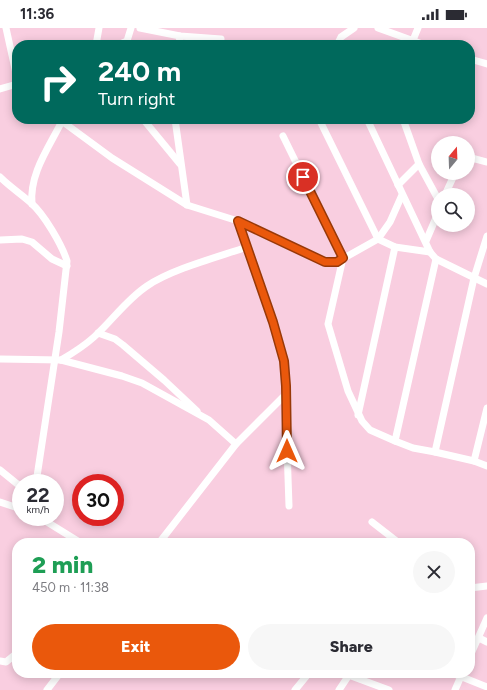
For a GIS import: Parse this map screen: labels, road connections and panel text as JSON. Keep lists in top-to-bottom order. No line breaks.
{"north":"top","page":{"status":"11:36","turn":["240 m","Turn right"],"speed":"22 km/h","limit":"30","heading":["2 min","450 m · 11:38"],"buttons":["Exit","Share"]}}
